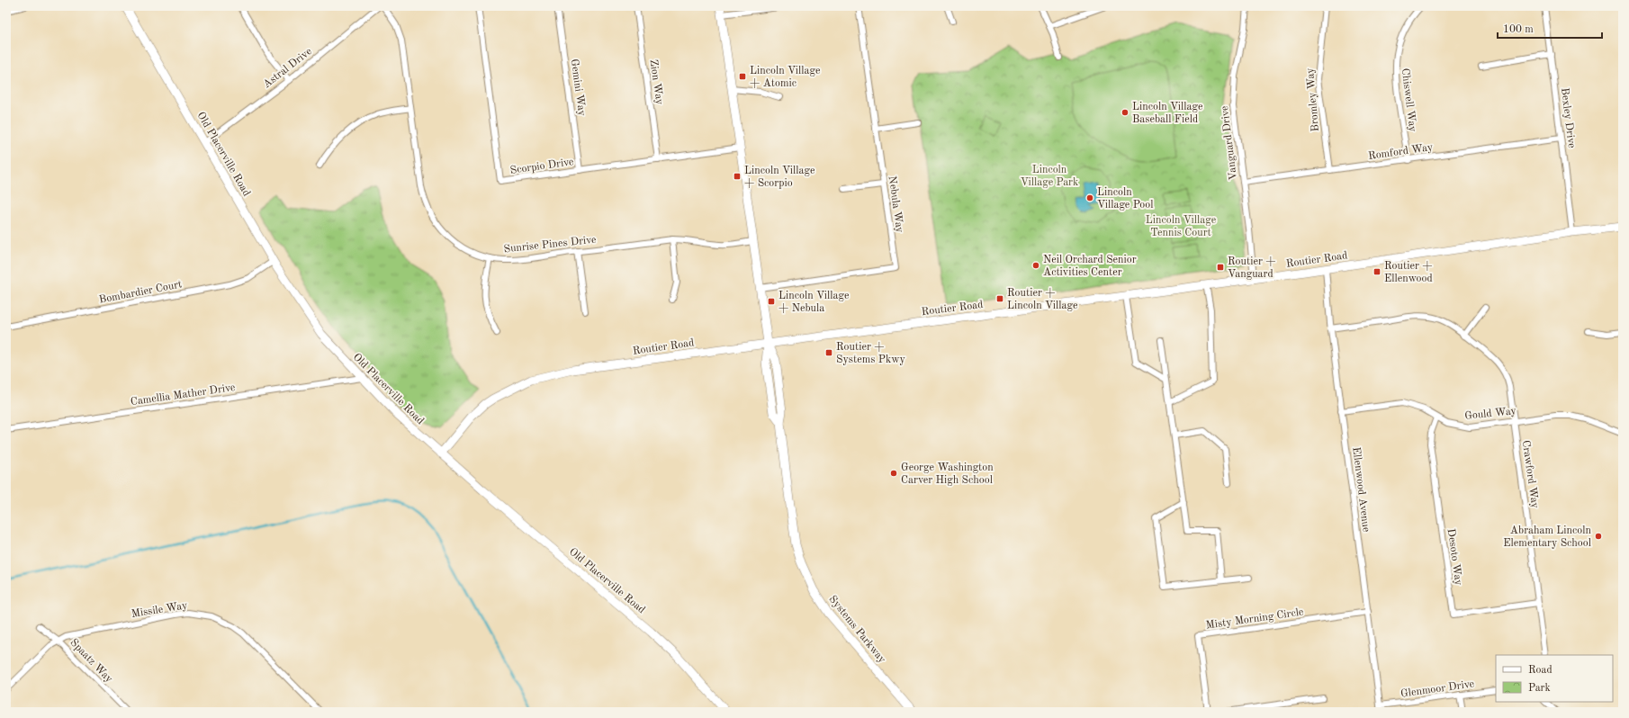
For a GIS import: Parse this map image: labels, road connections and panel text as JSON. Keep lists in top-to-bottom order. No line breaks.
{"streets":{"street":["Astral Drive","Zion Way","Gemini Way","Bromley Way","Chiswell Way","Bexley Drive","Vanguard Drive","Romford Way","Old Placerville Road","Scorpio Drive","Nebula Way","Sunrise Pines Drive","Routier Road","Bombardier Court","Camellia Mather Drive","Gould Way","Crawford Way","Ellenwood Avenue","Desoto Way","Missile Way","Misty Morning Circle","Systems Parkway","Spaatz Way","Glenmoor Drive"]},"crossings":[["Astral Drive","Old Placerville Road"],["Zion Way","Scorpio Drive"],["Gemini Way","Scorpio Drive"],["Bromley Way","Romford Way"],["Chiswell Way","Romford Way"],["Bexley Drive","Romford Way"],["Bexley Drive","Routier Road"],["Vanguard Drive","Romford Way"],["Vanguard Drive","Routier Road"],["Old Placerville Road","Routier Road"],["Old Placerville Road","Bombardier Court"],["Old Placerville Road","Camellia Mather Drive"],["Scorpio Drive","Systems Parkway"],["Nebula Way","Systems Parkway"],["Sunrise Pines Drive","Systems Parkway"],["Routier Road","Ellenwood Avenue"],["Routier Road","Systems Parkway"],["Gould Way","Crawford Way"],["Gould Way","Ellenwood Avenue"],["Gould Way","Desoto Way"],["Crawford Way","Ellenwood Avenue"],["Crawford Way","Desoto Way"],["Ellenwood Avenue","Misty Morning Circle"],["Ellenwood Avenue","Glenmoor Drive"],["Missile Way","Spaatz Way"]],"parks":["Lincoln Village Park","Lincoln Village Tennis Court"],"places":{"transit":["Lincoln Village + Atomic","Lincoln Village + Scorpio","Routier + Vanguard","Routier + Ellenwood","Routier + Lincoln Village","Lincoln Village + Nebula","Routier + Systems Pkwy"],"other":["Lincoln Village Baseball Field","Lincoln Village Pool","Neil Orchard Senior Activities Center","George Washington Carver High School","Abraham Lincoln Elementary School"]},"legend":["Road","Park"],"scale_bar":"100 m"}
